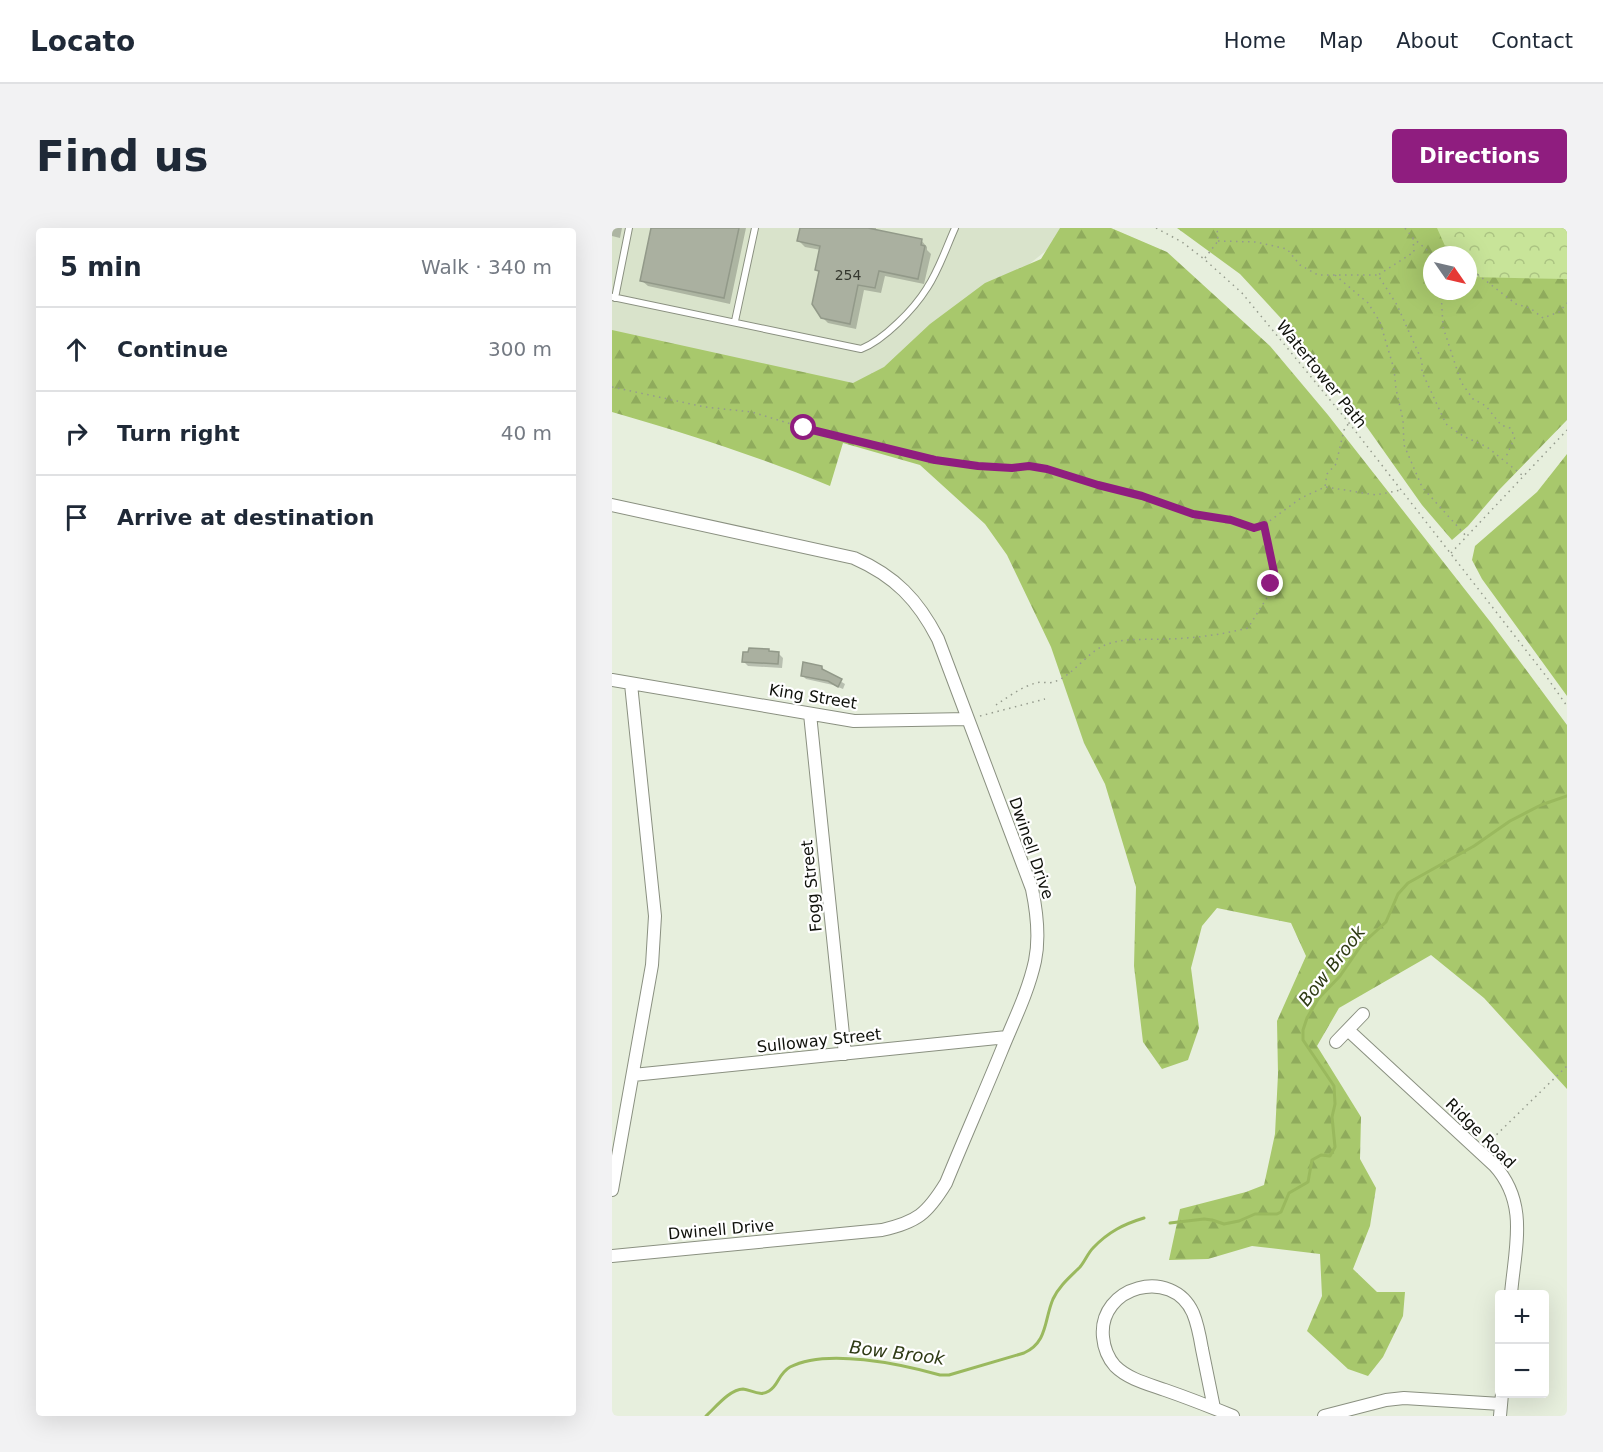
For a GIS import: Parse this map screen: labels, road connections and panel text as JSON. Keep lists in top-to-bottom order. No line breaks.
{"streets":{"street":["King Street","Dwinell Drive","Fogg Street","Sulloway Street","Ridge Road"],"path":["Watertower Path"]},"crossings":[["King Street","Dwinell Drive"],["King Street","Fogg Street"],["Dwinell Drive","Sulloway Street"],["Fogg Street","Sulloway Street"]],"water":["Bow Brook"],"house_numbers":["254"],"north":"bottom right","page":{"header":"Locato","nav":["Home","Map","About","Contact"],"buttons":"Directions","title":"Find us","heading":["5 min","Walk · 340 m"],"list":[["Continue","300 m"],["Turn right","40 m"],"Arrive at destination"],"map_buttons":["+","−"]}}
